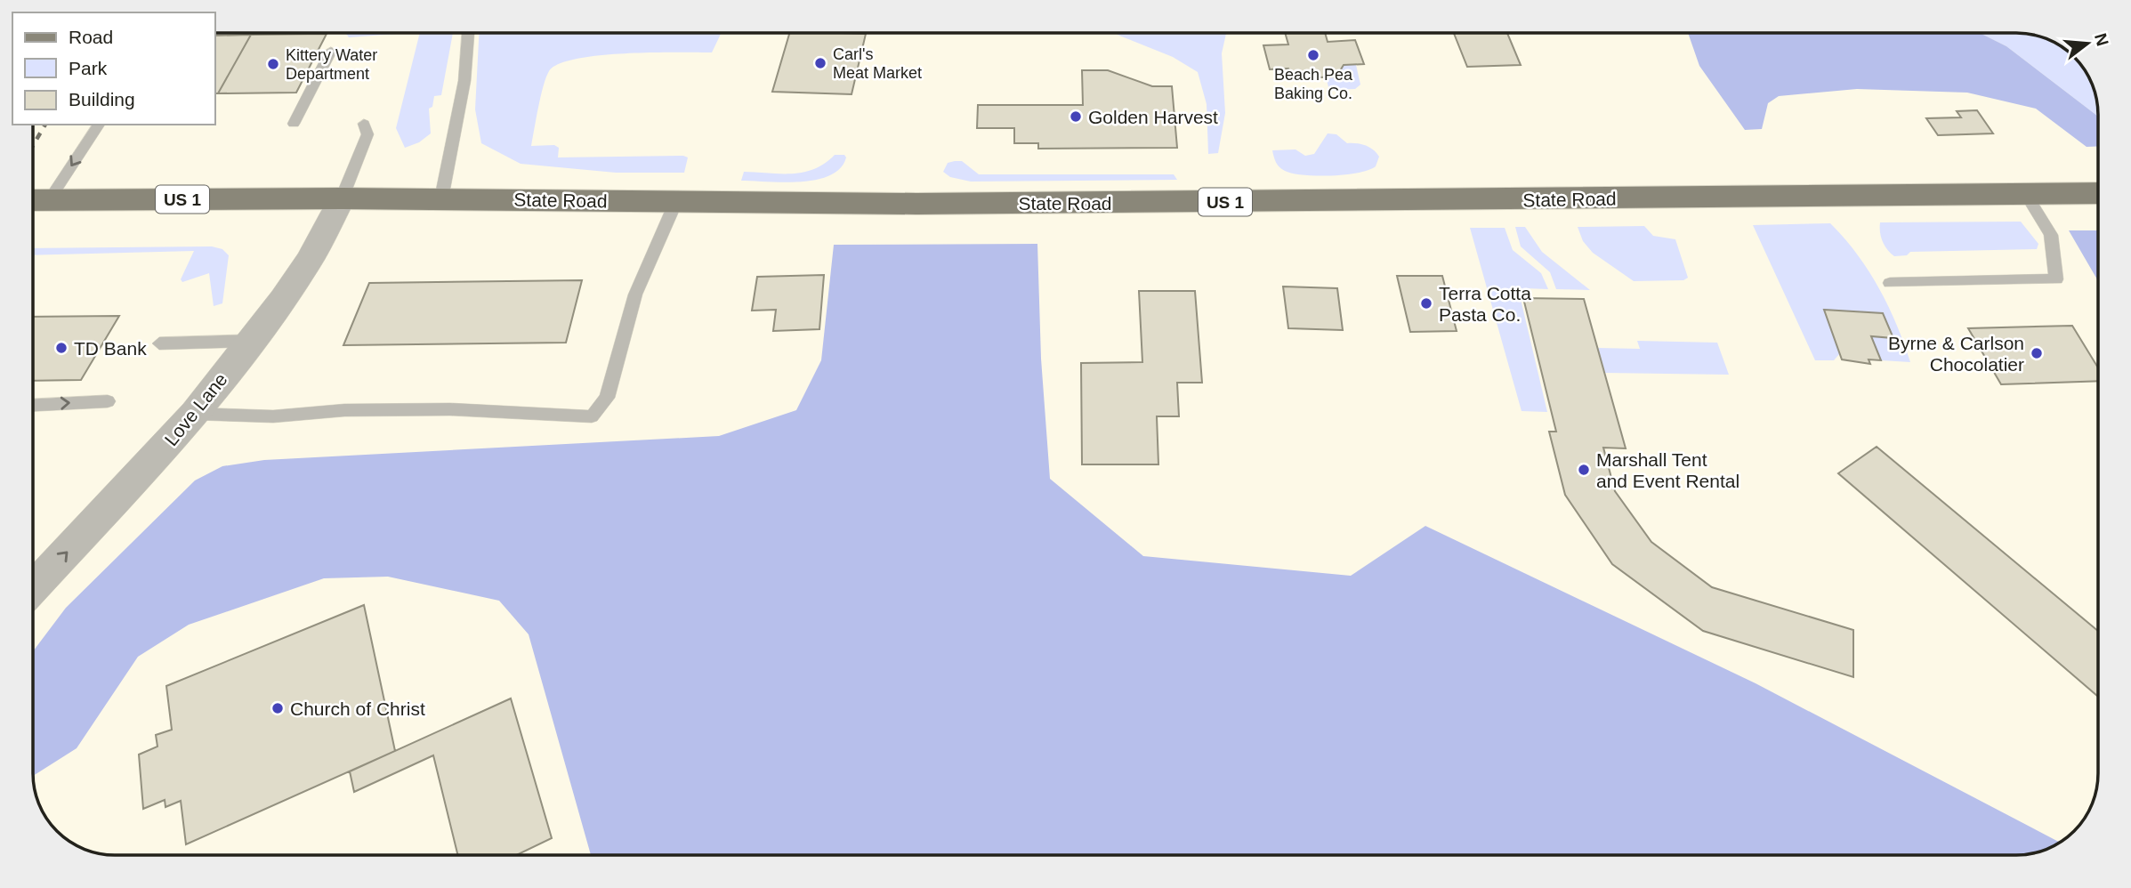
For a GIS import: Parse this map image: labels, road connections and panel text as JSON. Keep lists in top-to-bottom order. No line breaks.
{"streets":{"main road":["US 1","State Road"],"street":["Love Lane"]},"crossings":[["State Road","Love Lane"]],"one_way":["Love Lane"],"places":["Beach Pea Baking Co.","Carl's Meat Market","Kittery Water Department","Golden Harvest","Terra Cotta Pasta Co.","TD Bank","Byrne & Carlson Chocolatier","Marshall Tent and Event Rental","Church of Christ"],"legend":["Road","Park","Building"],"north":"right"}
